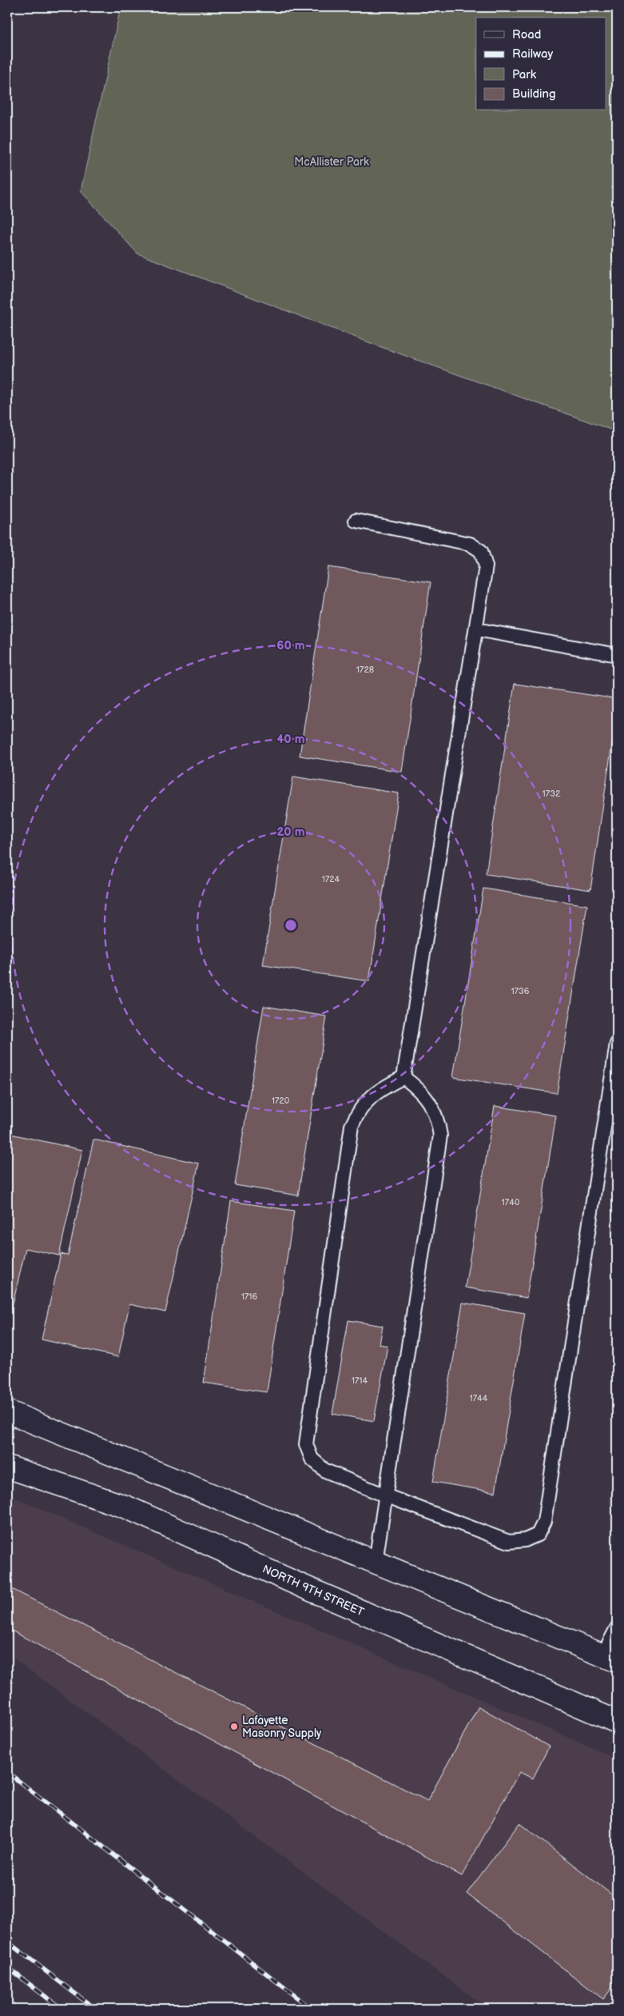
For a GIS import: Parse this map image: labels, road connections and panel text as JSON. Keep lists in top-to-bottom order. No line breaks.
{"streets":{"main road":["NORTH 9TH STREET"]},"parks":["McAllister Park"],"places":["Lafayette Masonry Supply"],"house_numbers":["1728","1732","1724","1736","1720","1740","1716","1714","1744"],"legend":["Road","Railway","Park","Building"],"rings":["60 m","40 m","20 m"]}
